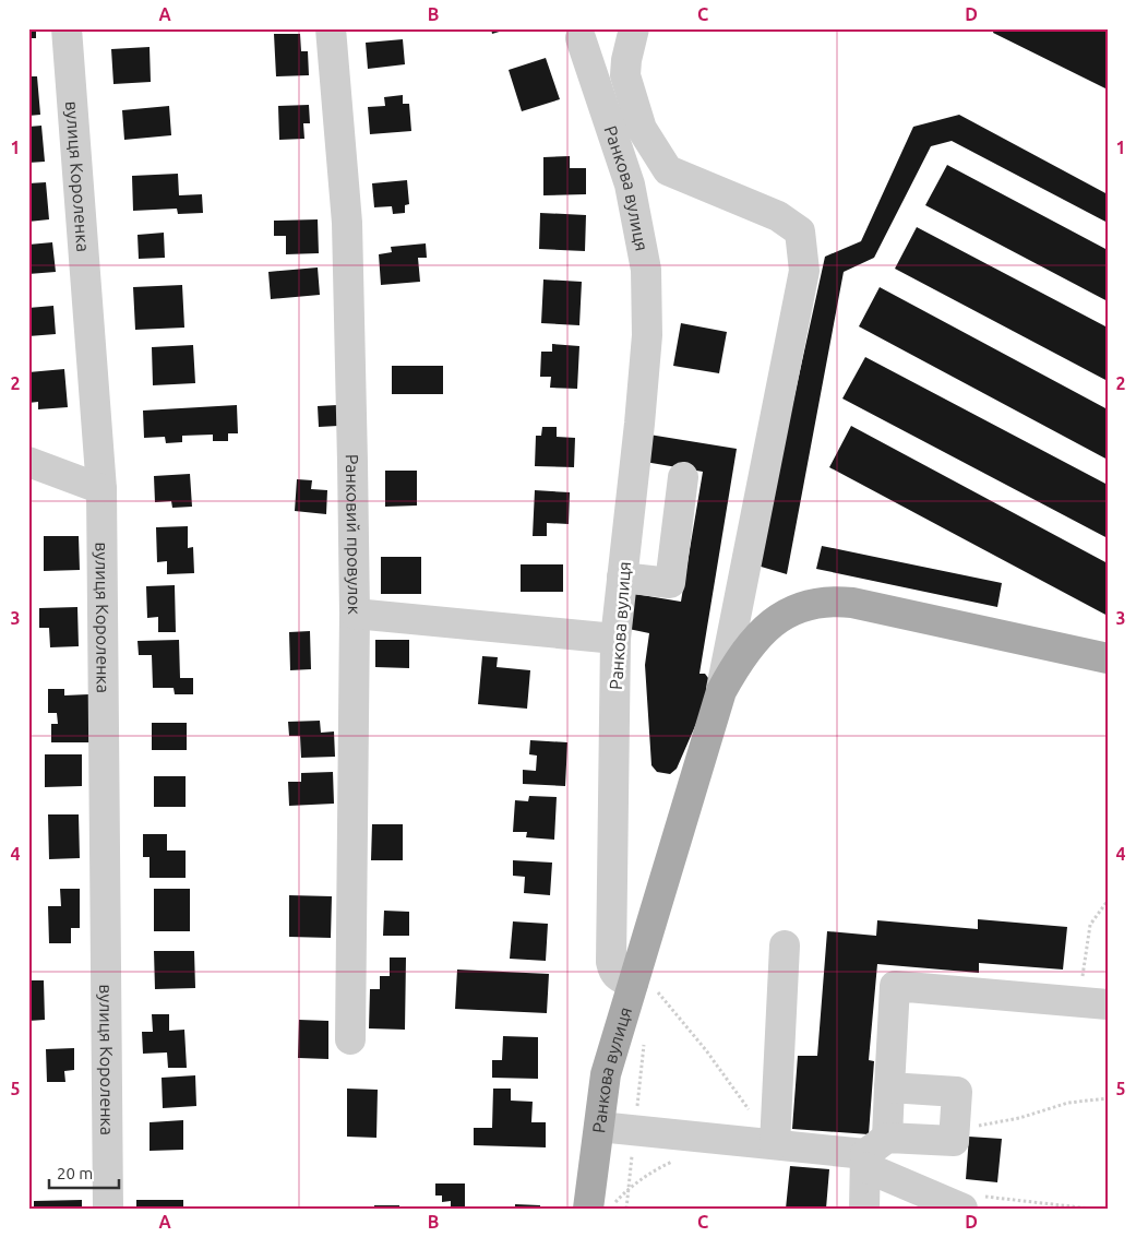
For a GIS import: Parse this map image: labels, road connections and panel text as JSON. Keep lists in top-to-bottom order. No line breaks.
{"streets":{"main road":["Ранкова вулиця"],"street":["вулиця Короленка","Ранковий провулок"]},"scale_bar":"20 m","grid":{"columns":["A","B","C","D"],"rows":["1","2","3","4","5"]}}
